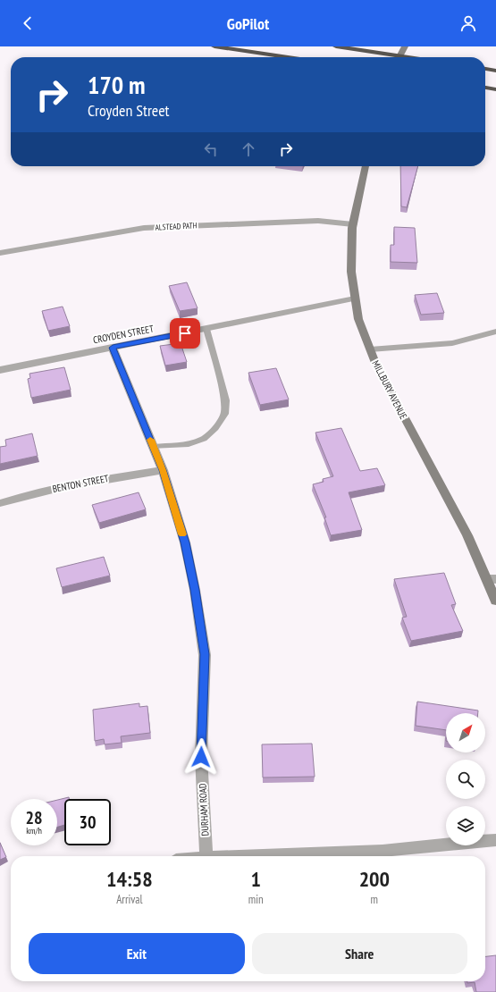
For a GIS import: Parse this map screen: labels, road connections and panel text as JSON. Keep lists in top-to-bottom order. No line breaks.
{"streets":{"main road":["MILLBURY AVENUE"],"street":["ALSTEAD PATH","CROYDEN STREET","BENTON STREET","DURHAM ROAD"]},"crossings":[["ALSTEAD PATH","MILLBURY AVENUE"],["CROYDEN STREET","MILLBURY AVENUE"],["CROYDEN STREET","DURHAM ROAD"],["BENTON STREET","DURHAM ROAD"]],"north":"top right","page":{"header":"GoPilot","turn":["170 m","Croyden Street"],"speed":"28 km/h","limit":"30","eta":["14:58","Arrival","1","min","200","m"],"buttons":["Exit","Share"]}}
